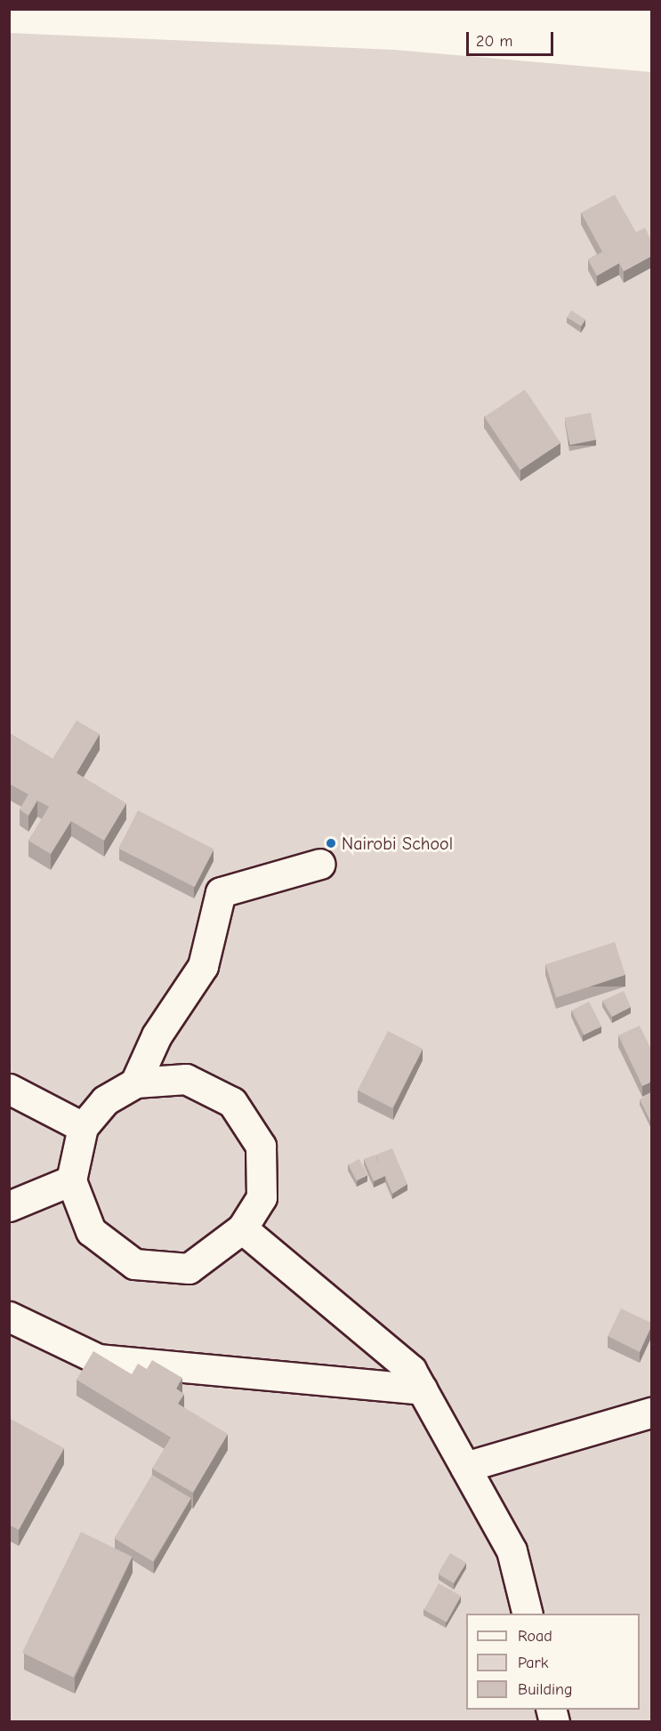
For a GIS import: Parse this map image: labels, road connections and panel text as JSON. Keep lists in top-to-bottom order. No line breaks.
{"places":["Nairobi School"],"legend":["Road","Park","Building"],"scale_bar":"20 m"}
